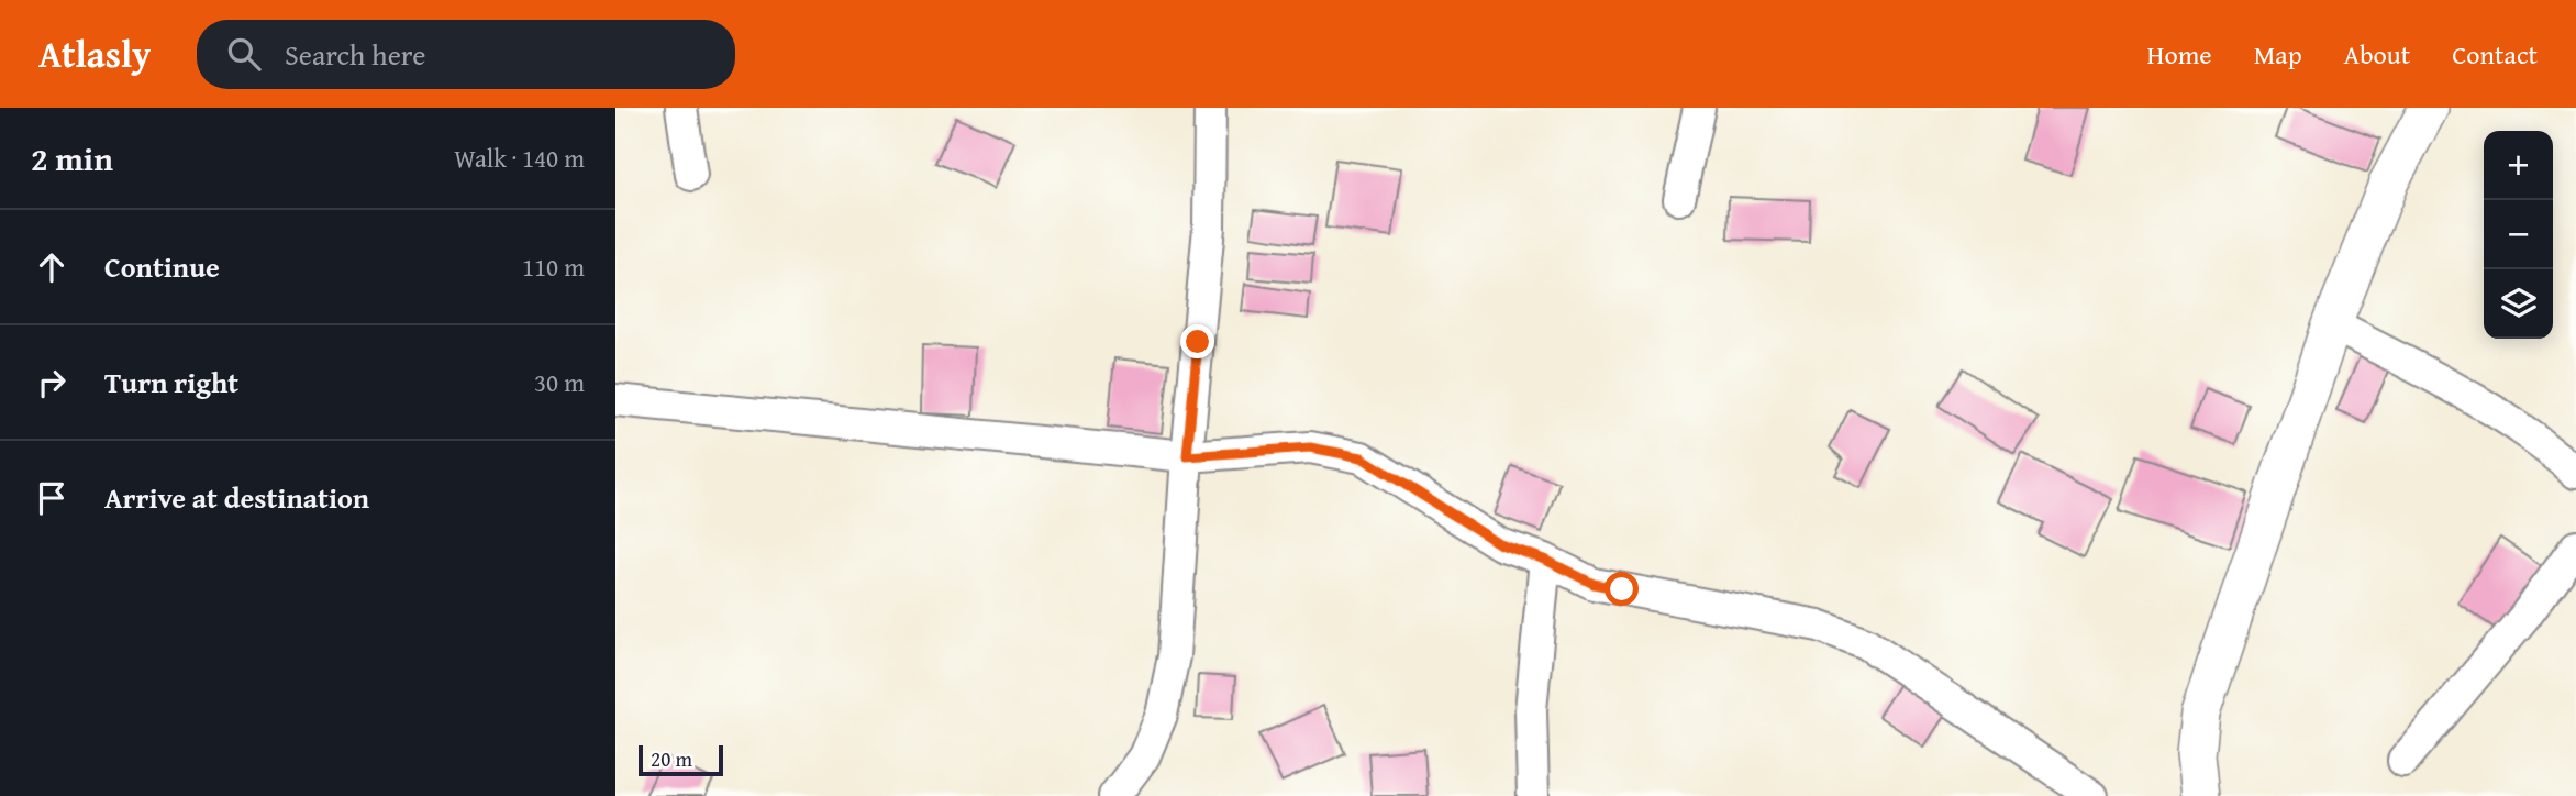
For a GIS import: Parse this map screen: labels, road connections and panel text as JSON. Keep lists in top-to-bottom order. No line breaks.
{"scale_bar":"20 m","page":{"header":"Atlasly","search":"Search here","nav":["Home","Map","About","Contact"],"heading":["2 min","Walk · 140 m"],"map_buttons":["+","−"],"list":[["Continue","110 m"],["Turn right","30 m"],"Arrive at destination"],"scale":"20 m"}}
